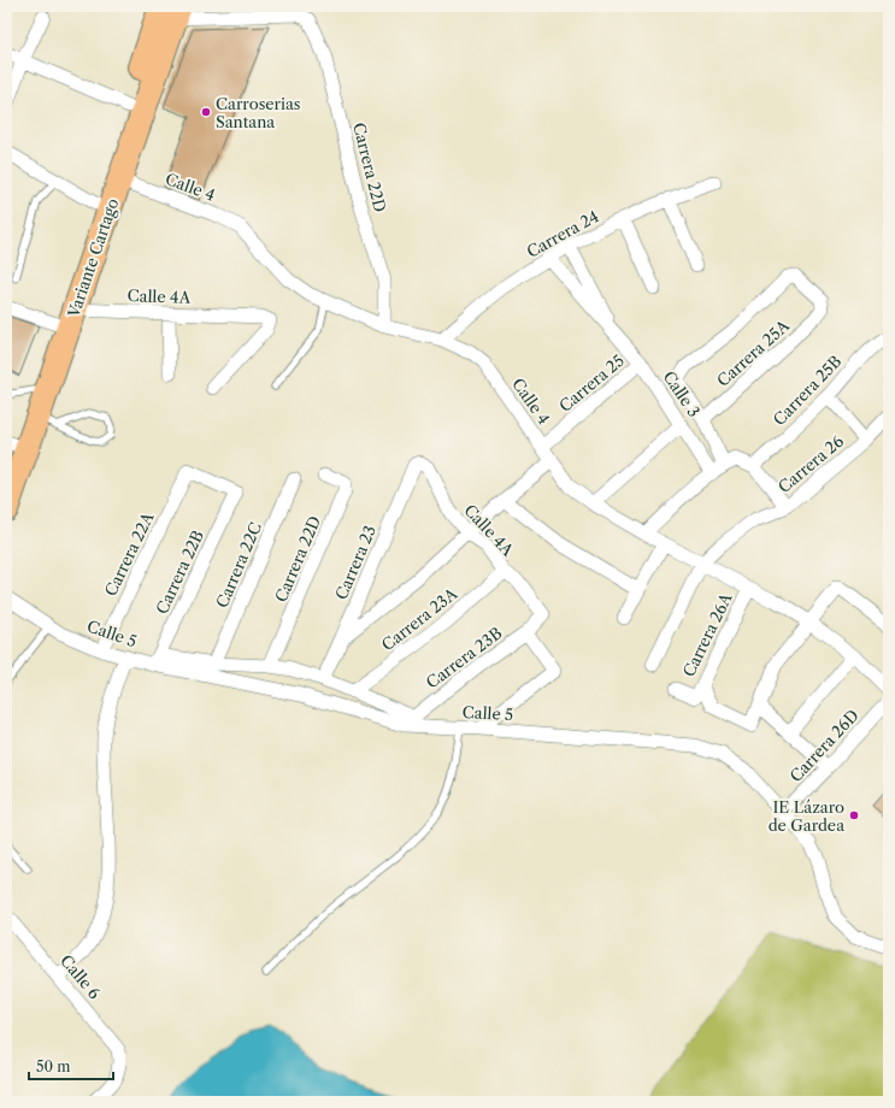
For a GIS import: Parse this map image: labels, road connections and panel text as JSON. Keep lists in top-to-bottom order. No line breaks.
{"streets":{"highway":["Variante Cartago"],"street":["Carrera 22D","Calle 4","Carrera 24","Calle 4A","Carrera 25A","Carrera 25","Carrera 25B","Calle 3","Carrera 26","Carrera 22A","Carrera 23","Carrera 22C","Carrera 22B","Carrera 23A","Calle 5","Carrera 26A","Carrera 23B","Carrera 26D","Calle 6"]},"crossings":[["Carrera 22D","Calle 4"],["Carrera 22D","Variante Cartago"],["Calle 4","Carrera 24"],["Calle 4","Variante Cartago"],["Calle 4","Carrera 25"],["Calle 4","Carrera 26"],["Calle 4","Carrera 26A"],["Carrera 24","Calle 3"],["Variante Cartago","Calle 4A"],["Calle 4A","Carrera 23"],["Calle 4A","Carrera 23A"],["Calle 4A","Carrera 23B"],["Carrera 25","Calle 3"],["Carrera 22A","Carrera 22B"],["Carrera 22A","Calle 5"],["Carrera 22B","Calle 5"],["Calle 5","Carrera 23B"],["Calle 5","Carrera 26D"]],"places":["Carroserias Santana","IE Lázaro de Gardea"],"scale_bar":"50 m"}
